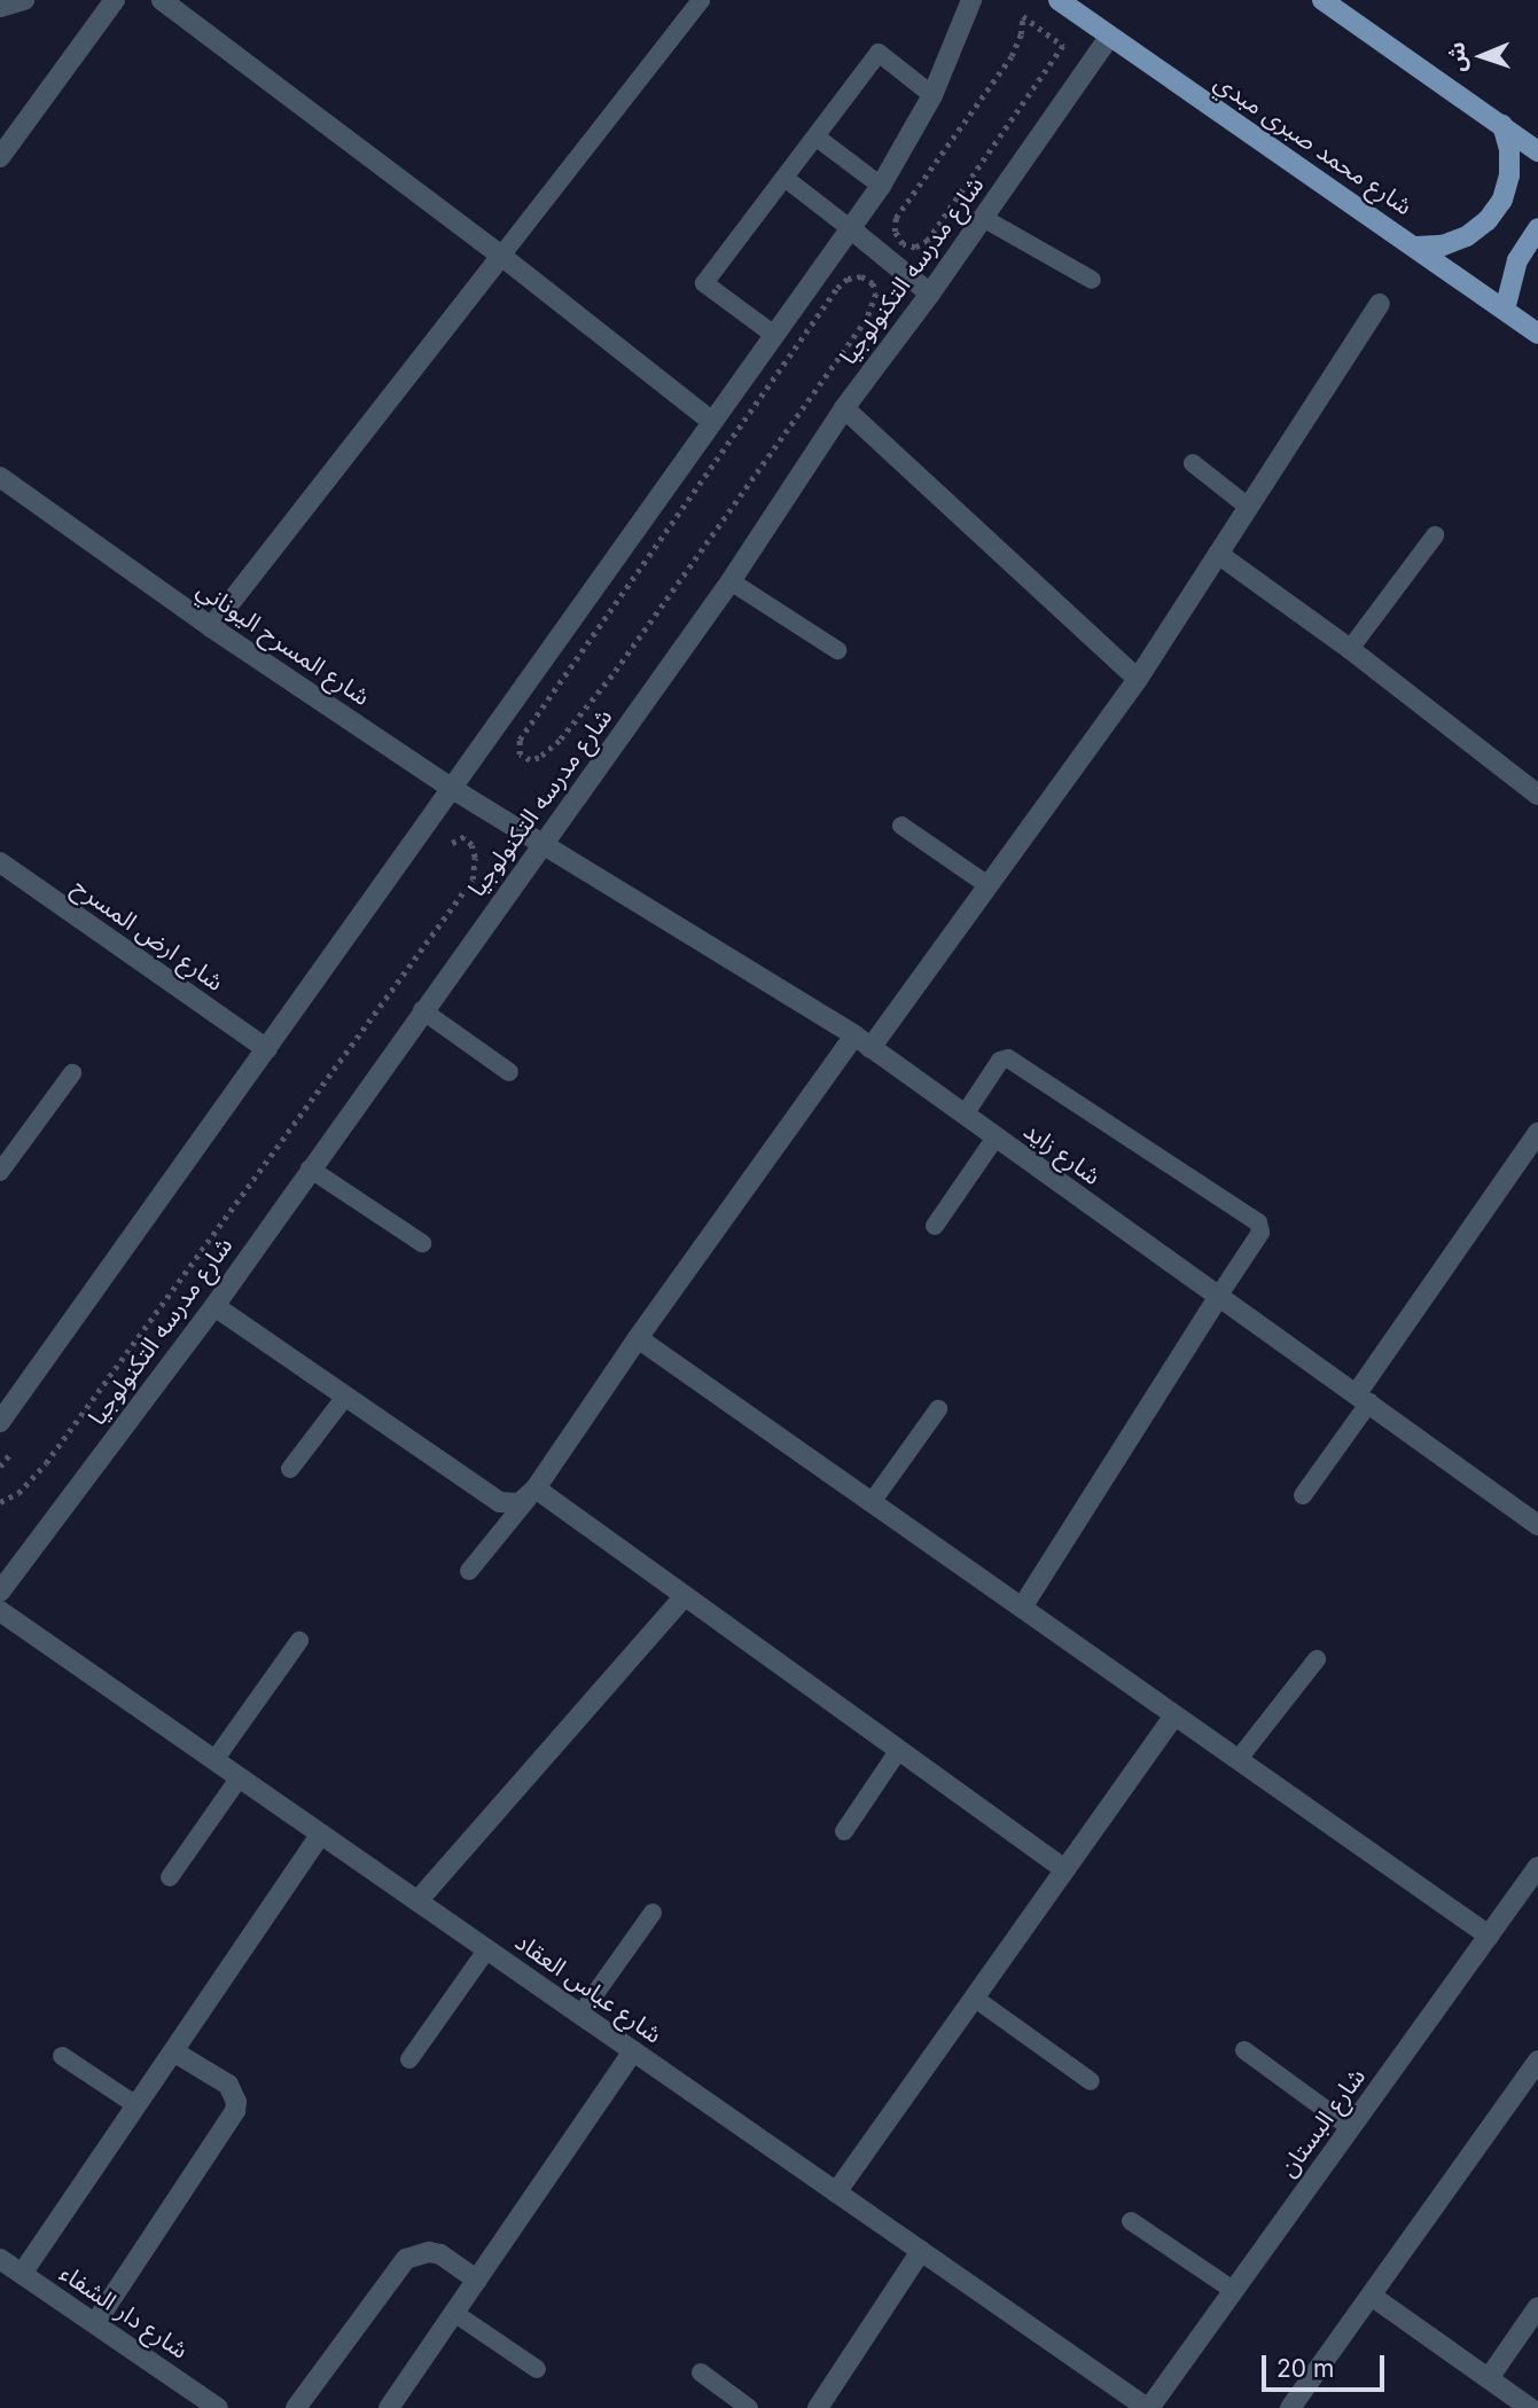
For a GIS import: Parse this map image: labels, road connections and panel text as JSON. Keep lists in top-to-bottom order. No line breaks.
{"streets":{"main road":["شارع محمد صبرى مبدي"],"street":["شارع مدرسه التكنولوجيا","شارع المسرح اليوناني","شارع ارض المسرح","شارع زايد","شارع عباس العقاد","شارع البستان","شارع دار الشفاء"]},"crossings":[["شارع محمد صبرى مبدي","شارع مدرسه التكنولوجيا"],["شارع مدرسه التكنولوجيا","شارع المسرح اليوناني"],["شارع مدرسه التكنولوجيا","شارع زايد"],["شارع المسرح اليوناني","شارع زايد"],["شارع عباس العقاد","شارع البستان"]],"scale_bar":"20 m","north":"left"}
